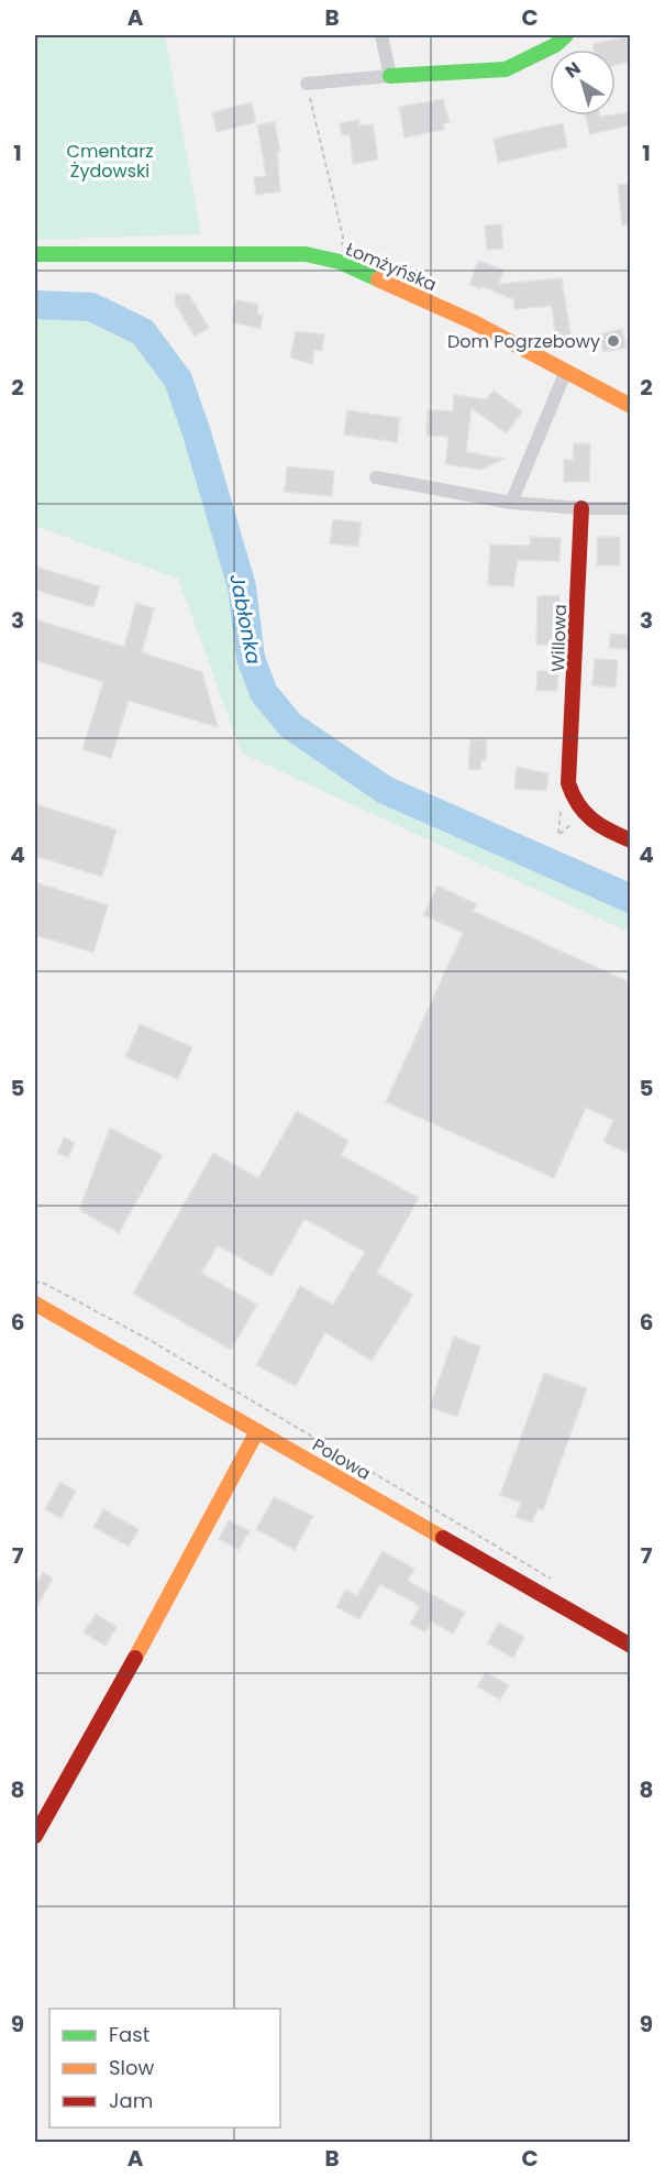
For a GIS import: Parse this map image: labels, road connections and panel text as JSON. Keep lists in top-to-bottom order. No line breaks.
{"streets":{"street":["Łomżyńska","Willowa","Polowa"]},"water":["Jabłonka"],"parks":["Cmentarz Żydowski"],"places":["Dom Pogrzebowy"],"legend":["Fast","Slow","Jam"],"north":"top left","grid":{"columns":["A","B","C"],"rows":["1","2","3","4","5","6","7","8","9"]}}
